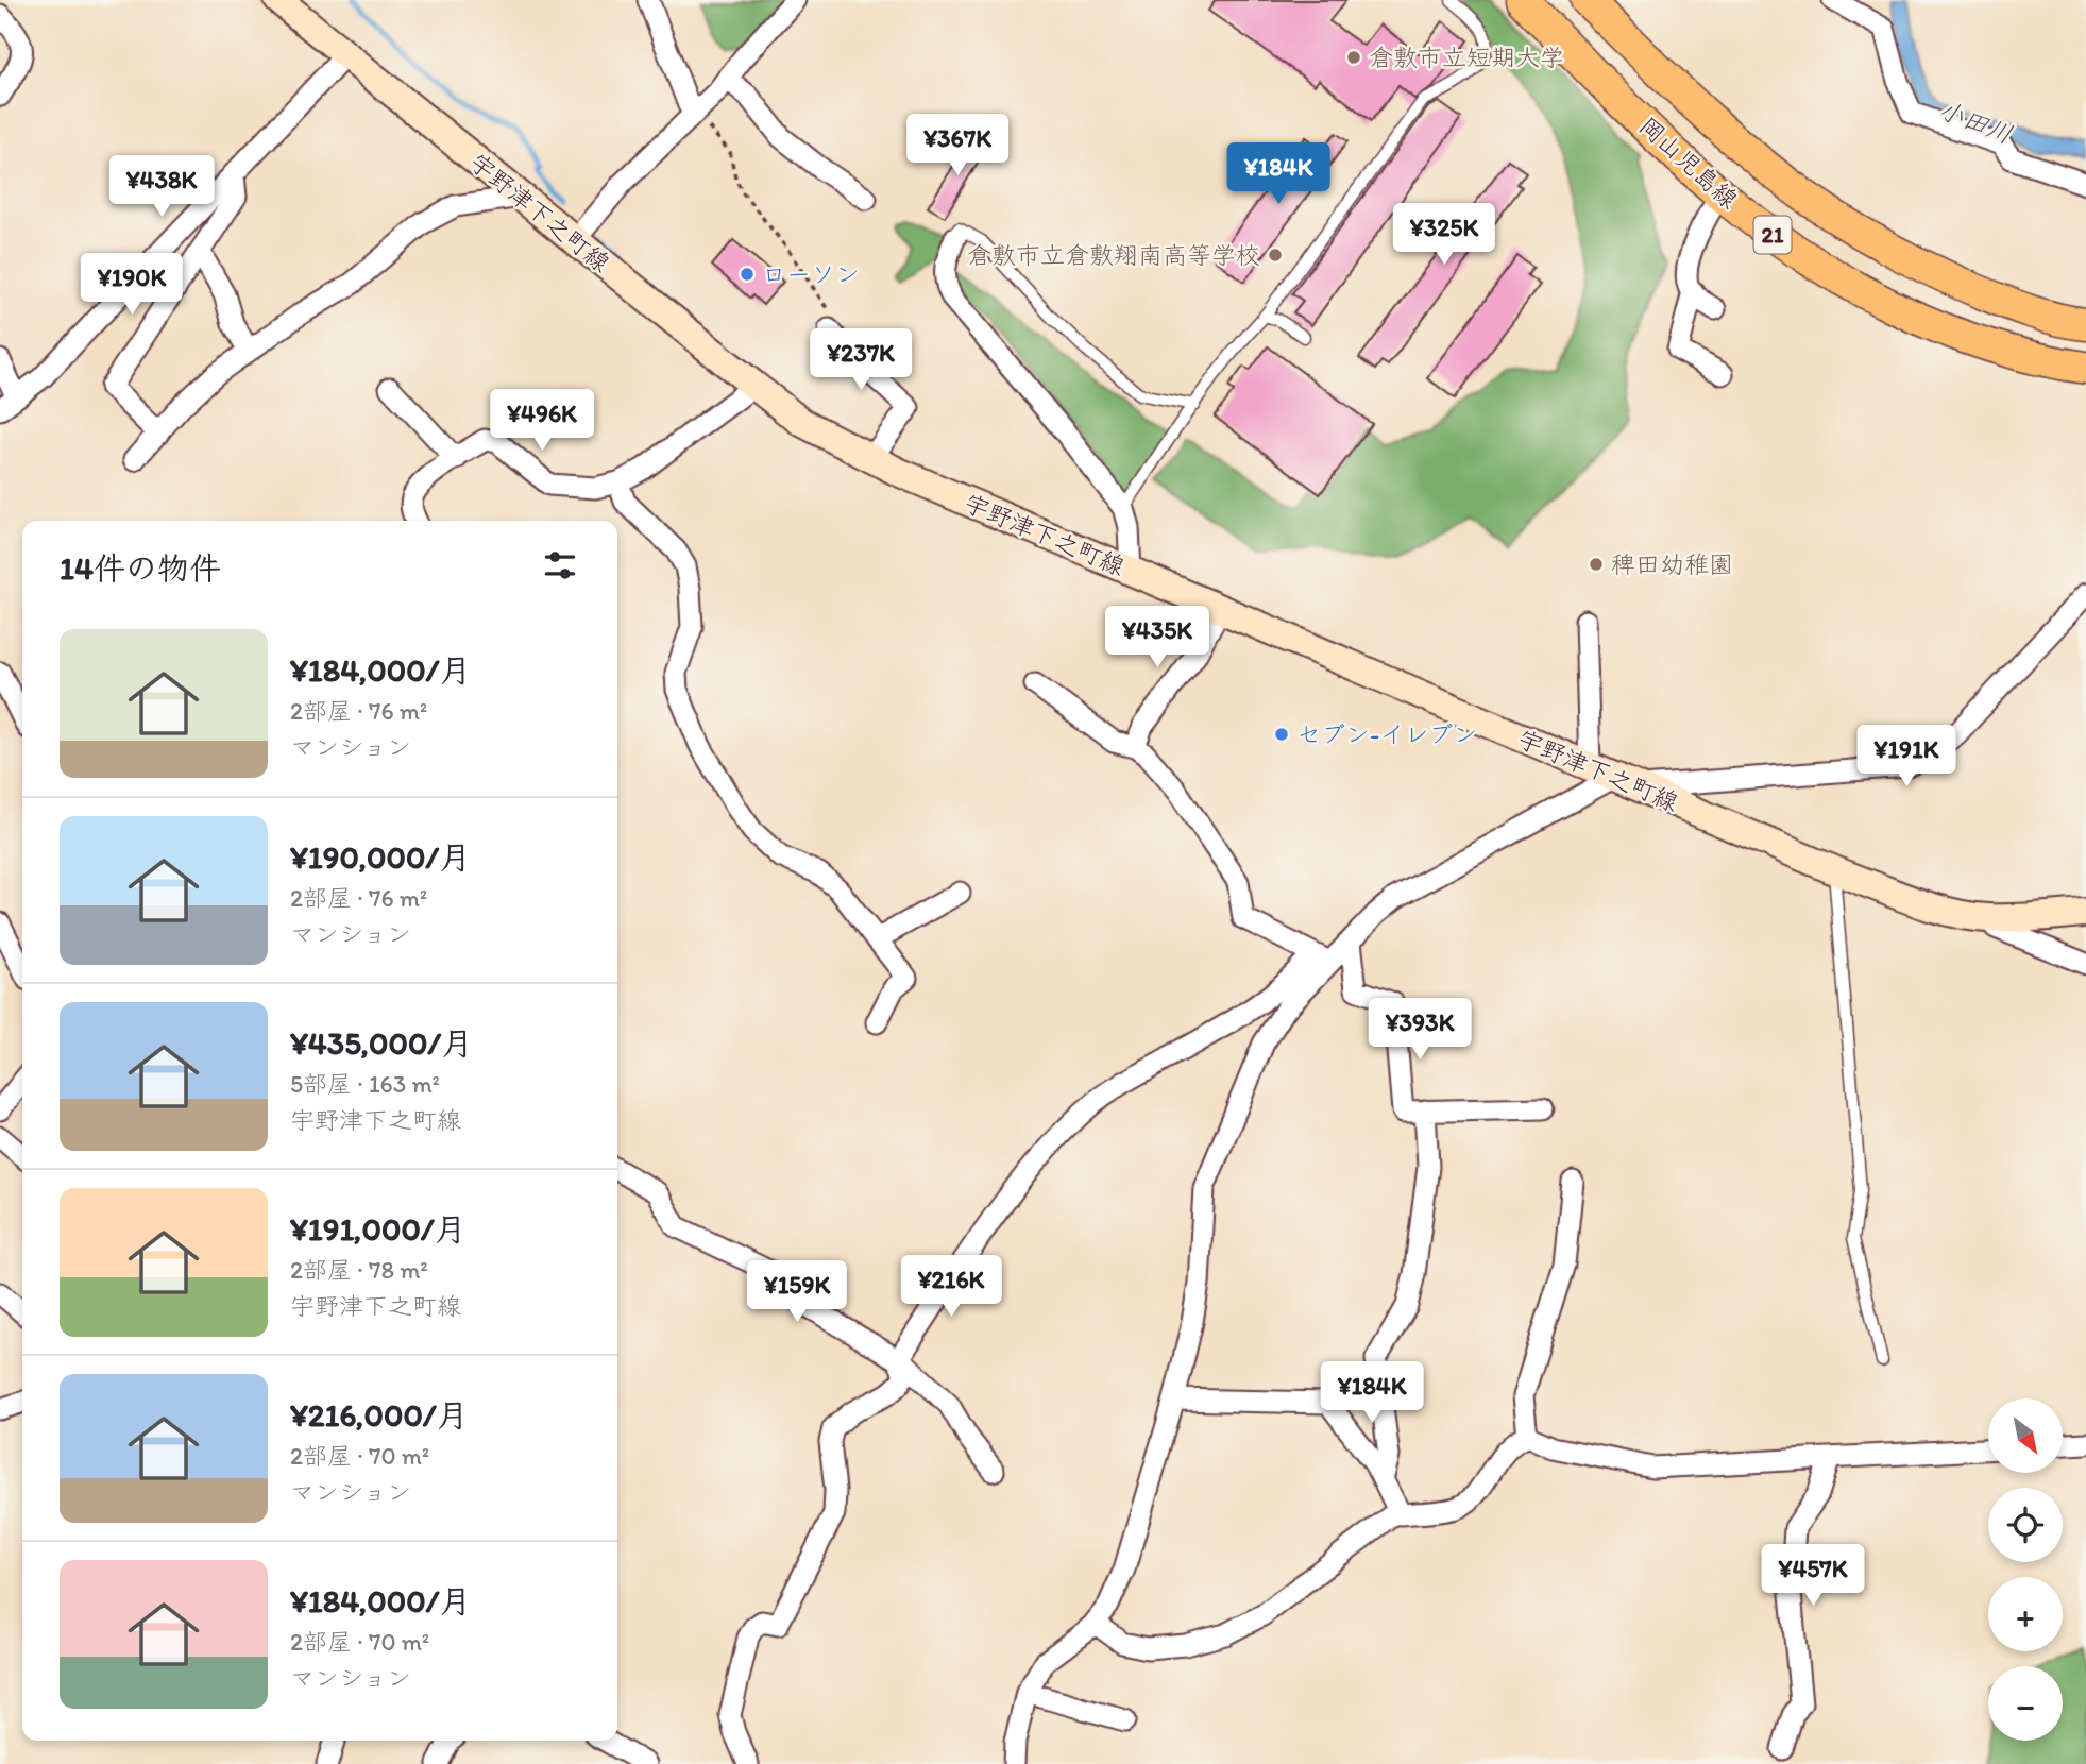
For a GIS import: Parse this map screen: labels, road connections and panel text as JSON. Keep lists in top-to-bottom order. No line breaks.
{"streets":{"main road":["岡山児島線","宇野津下之町線","21"]},"water":["小田川"],"places":["倉敷市立短期大学","倉敷市立倉敷翔南高等学校","ローソン","稗田幼稚園","セブン-イレブン"],"north":"bottom right","page":{"price":["¥367K","¥184K","¥438K","¥325K","¥190K","¥237K","¥496K","¥435K","¥191K","¥393K","¥216K","¥159K","¥184K","¥457K"],"heading":"14件の物件","list":[{"name":"¥184,000/月","note":"2部屋 · 76 m² · マンション"},{"name":"¥190,000/月","note":"2部屋 · 76 m² · マンション"},{"name":"¥435,000/月","note":"5部屋 · 163 m² · 宇野津下之町線"},{"name":"¥191,000/月","note":"2部屋 · 78 m² · 宇野津下之町線"},{"name":"¥216,000/月","note":"2部屋 · 70 m² · マンション"},{"name":"¥184,000/月","note":"2部屋 · 70 m² · マンション"}],"map_buttons":["+","−"]}}
